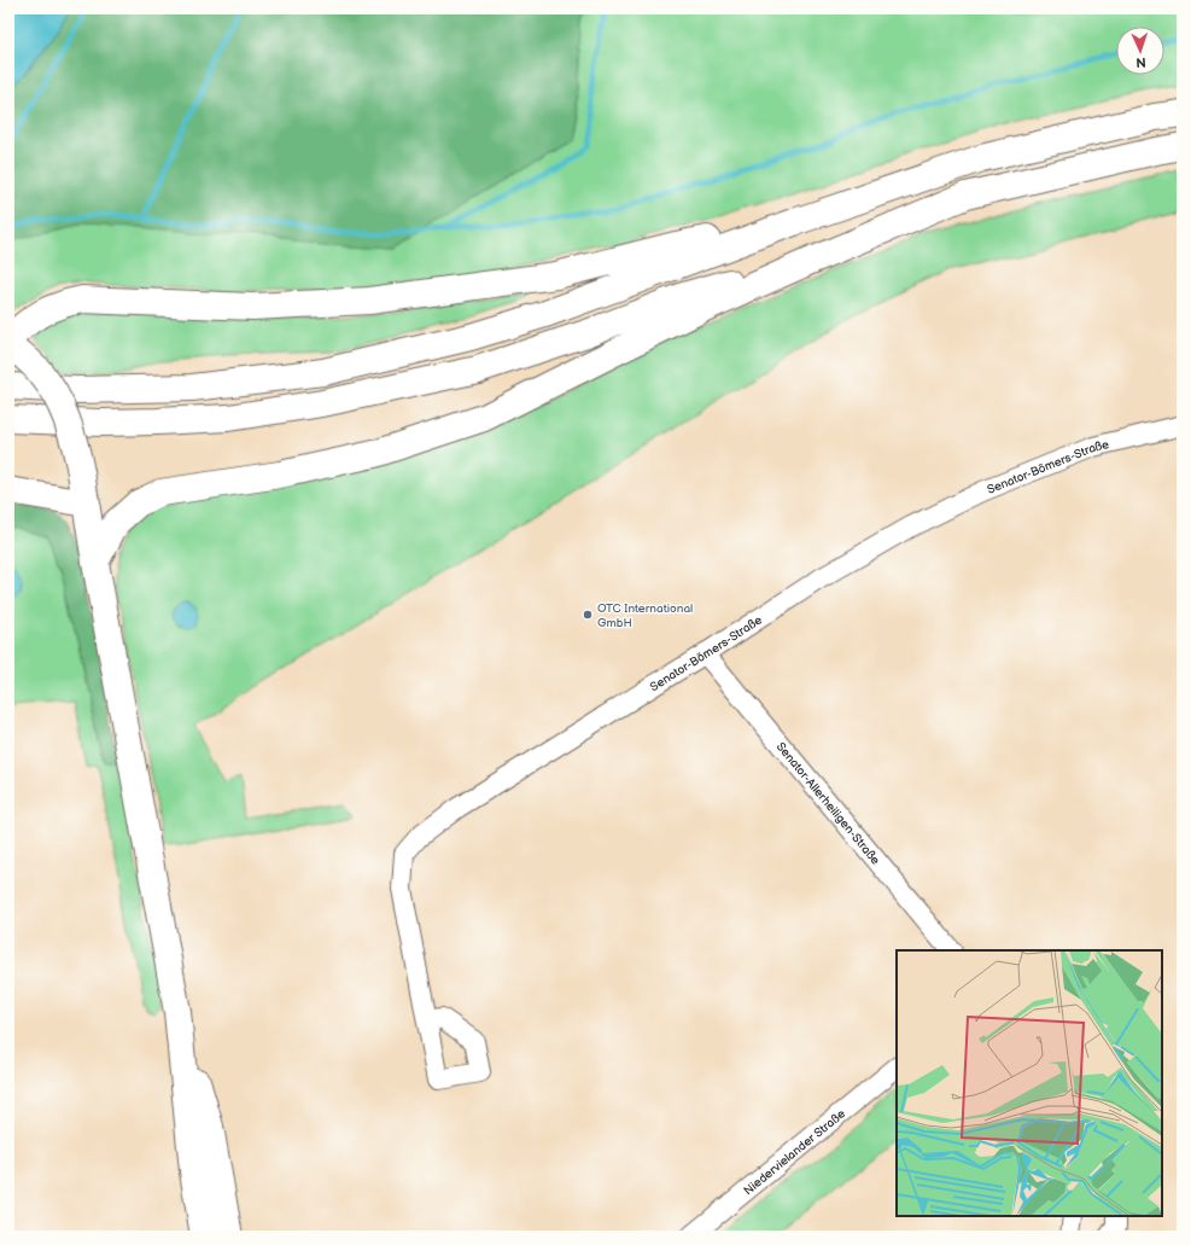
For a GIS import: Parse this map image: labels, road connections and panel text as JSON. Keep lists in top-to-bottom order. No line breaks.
{"streets":{"street":["Senator-Bömers-Straße","Senator-Allerheiligen-Straße","Niedervielander Straße"]},"crossings":[["Senator-Bömers-Straße","Senator-Allerheiligen-Straße"]],"places":["OTC International GmbH"],"north":"bottom"}
